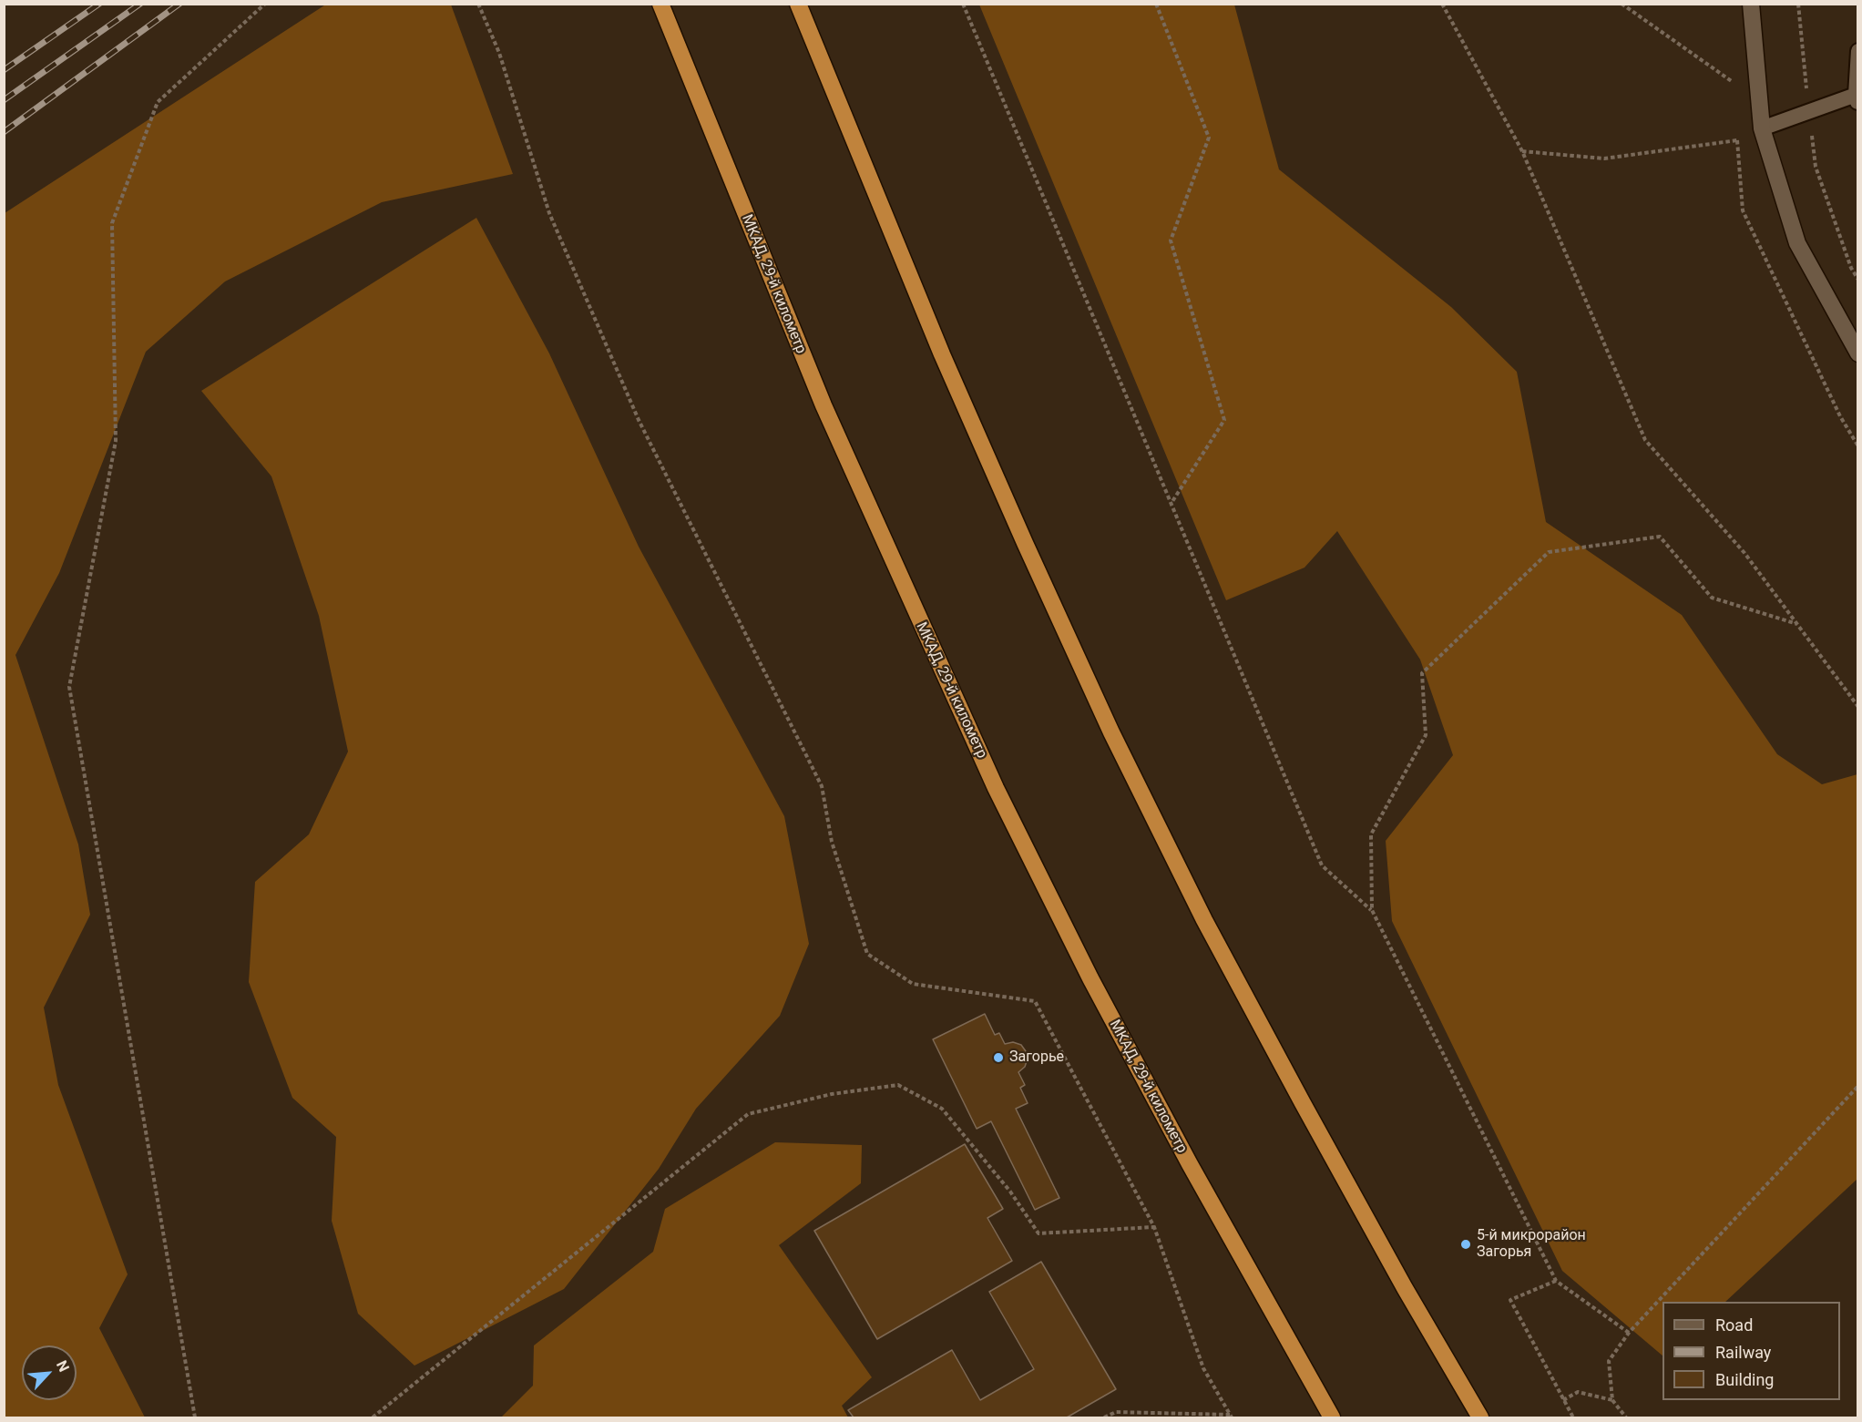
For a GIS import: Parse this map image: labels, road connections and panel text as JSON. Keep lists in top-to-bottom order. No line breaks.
{"streets":{"highway":["МКАД, 29-й километр"]},"places":["Загорье","5-й микрорайон Загорья"],"legend":["Road","Railway","Building"],"north":"top right"}
